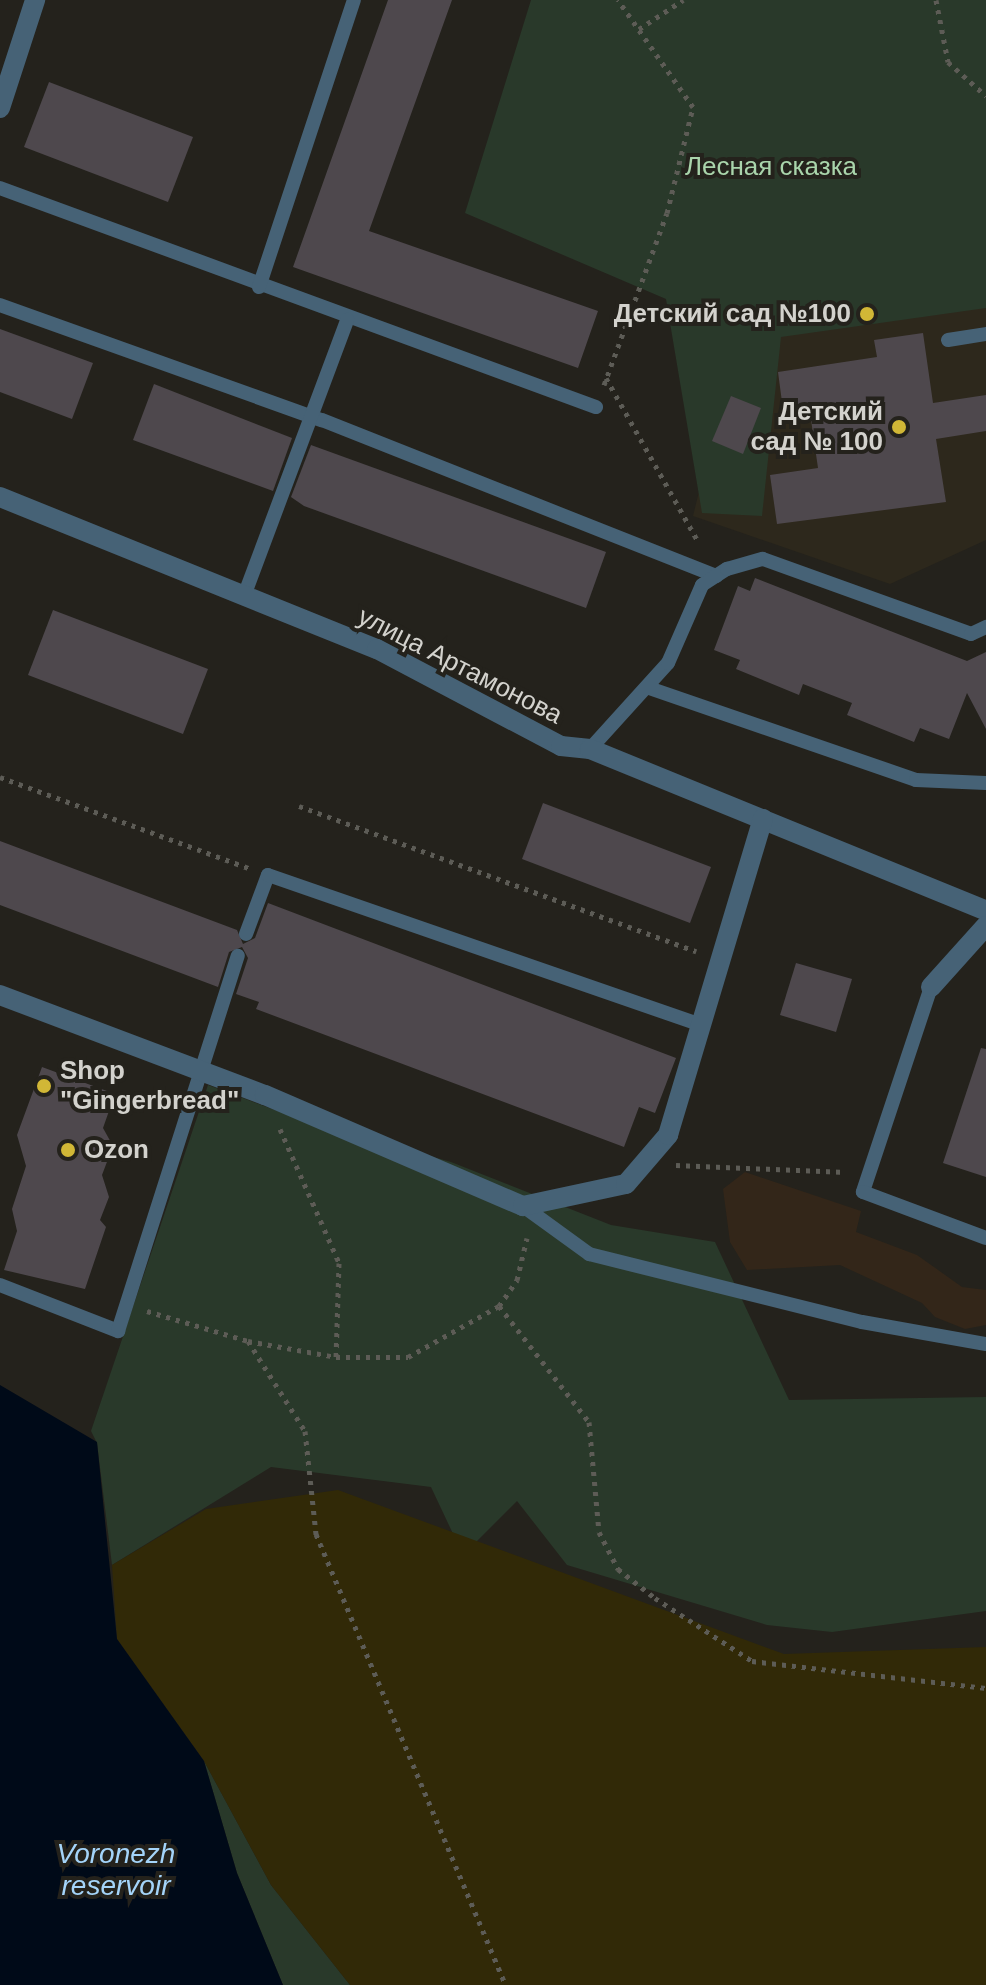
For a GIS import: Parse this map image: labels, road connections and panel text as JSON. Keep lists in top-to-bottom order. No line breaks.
{"streets":{"street":["улица Артамонова"]},"water":["Voronezh reservoir"],"parks":["Лесная сказка"],"places":["Детский сад №100","Детский сад № 100","Shop \"Gingerbread\"","Ozon"]}
